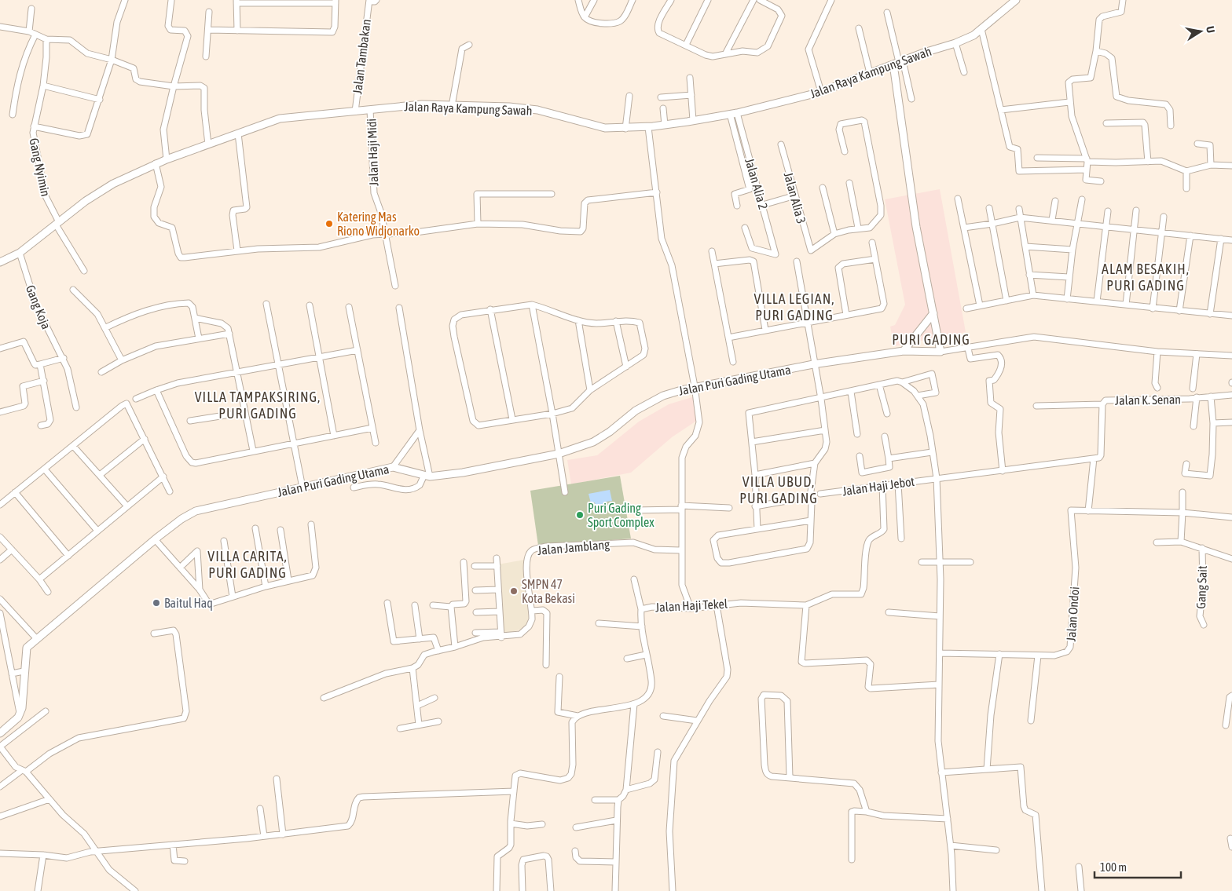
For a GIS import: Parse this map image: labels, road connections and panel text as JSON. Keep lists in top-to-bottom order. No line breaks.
{"streets":{"street":["Jalan Tambakan","Jalan Raya Kampung Sawah","Jalan Haji Midi","Gang Nyimin","Jalan Alia 2","Jalan Alia 3","Gang Koja","Jalan Puri Gading Utama","Jalan K. Senan","Jalan Haji Jebot","Jalan Jamblang","Gang Sait","Jalan Haji Tekel","Jalan Ondoi"]},"crossings":[["Jalan Tambakan","Jalan Raya Kampung Sawah"],["Jalan Raya Kampung Sawah","Jalan Haji Midi"],["Jalan Raya Kampung Sawah","Gang Nyimin"],["Jalan Raya Kampung Sawah","Jalan Alia 2"],["Jalan Raya Kampung Sawah","Gang Koja"],["Jalan K. Senan","Jalan Ondoi"],["Jalan Haji Jebot","Jalan Haji Tekel"]],"districts":["ALAM BESAKIH, PURI GADING","VILLA LEGIAN, PURI GADING","PURI GADING","VILLA TAMPAKSIRING, PURI GADING","VILLA UBUD, PURI GADING","VILLA CARITA, PURI GADING"],"places":["Katering Mas Riono Widjonarko","Puri Gading Sport Complex","SMPN 47 Kota Bekasi","Baitul Haq"],"scale_bar":"100 m","north":"right"}
